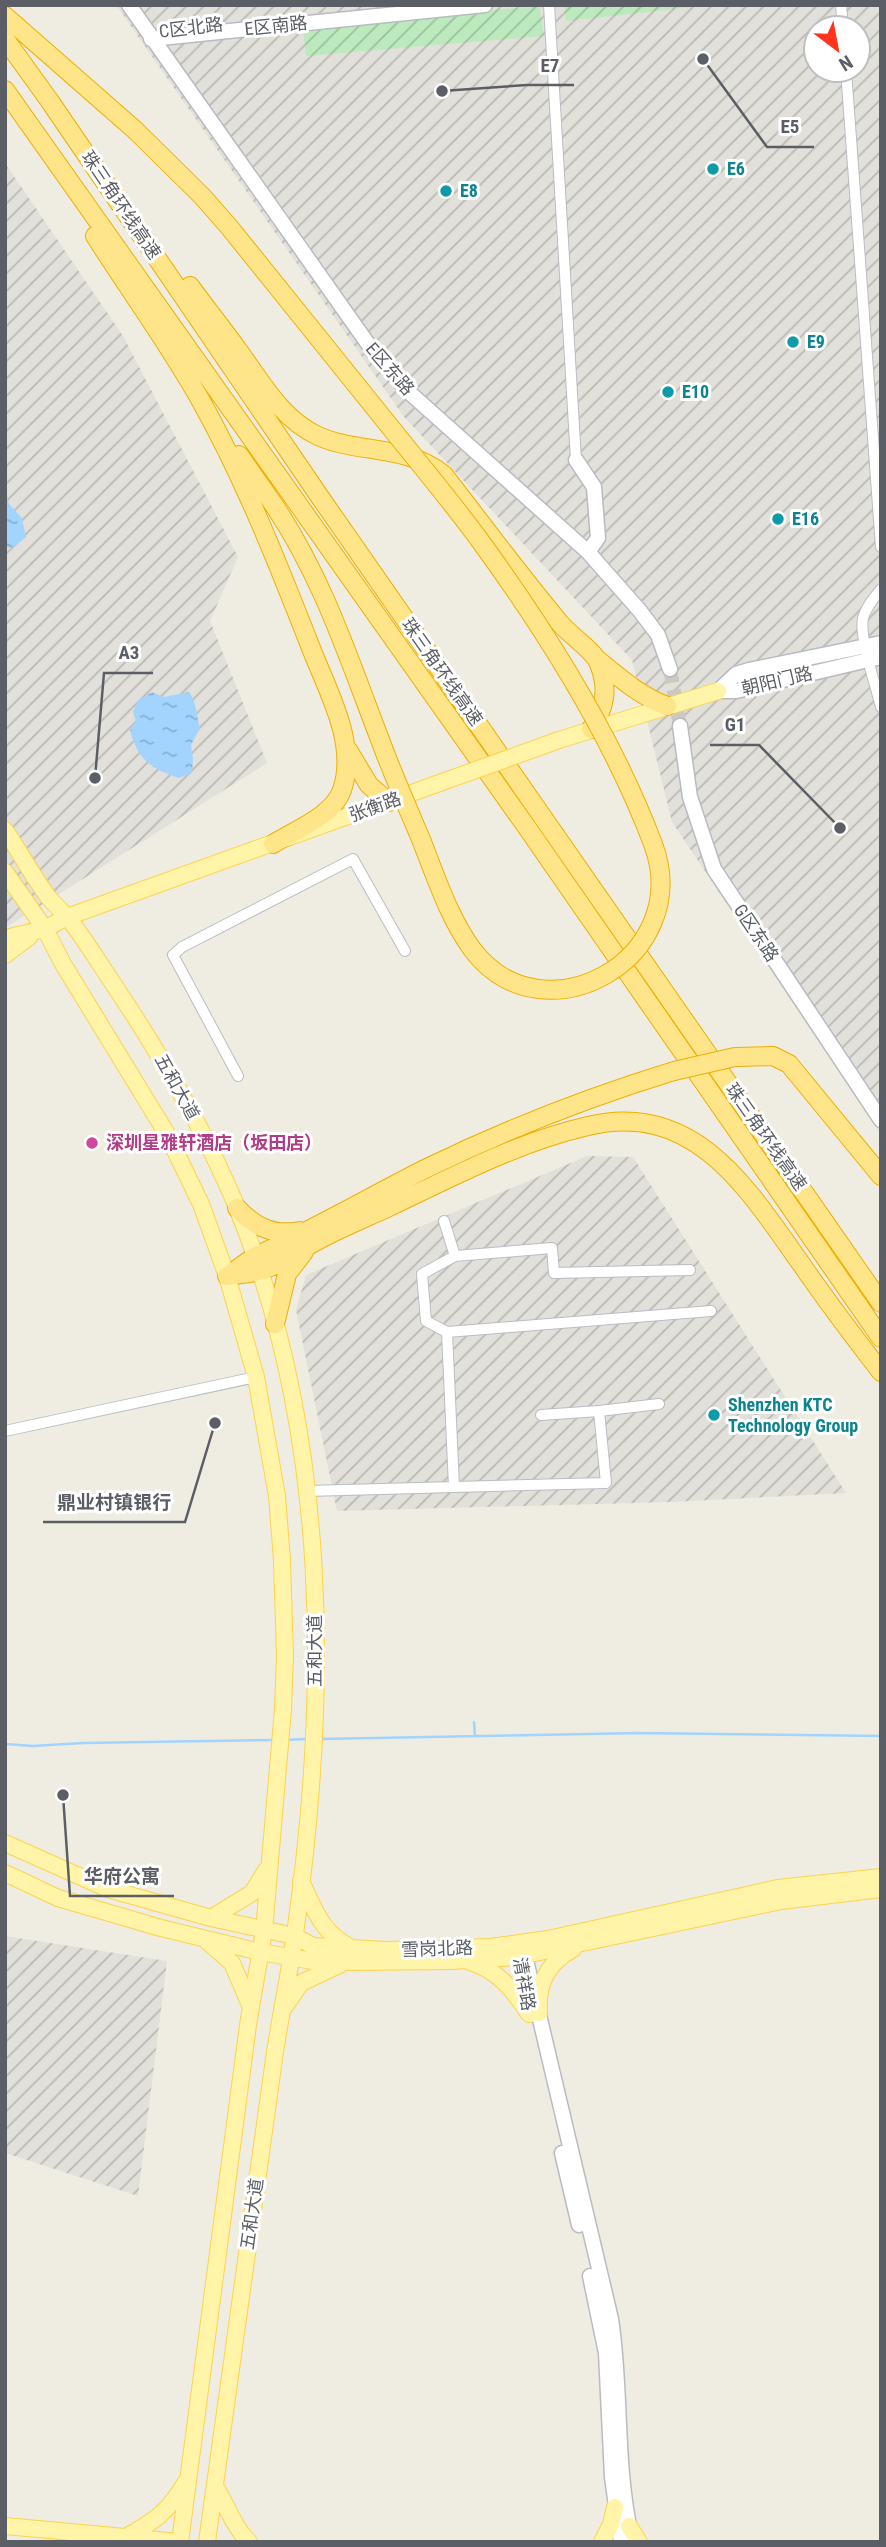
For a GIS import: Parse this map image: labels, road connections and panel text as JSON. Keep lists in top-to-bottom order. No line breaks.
{"streets":{"highway":["珠三角环线高速"],"main road":["张衡路","五和大道","雪岗北路"],"street":["E区南路","C区北路","E区东路","朝阳门路","G区东路","清祥路"]},"crossings":[["E区南路","C区北路"],["E区南路","E区东路"],["C区北路","E区东路"],["朝阳门路","张衡路"],["张衡路","五和大道"],["五和大道","雪岗北路"],["雪岗北路","清祥路"]],"places":["E5","E7","E6","E8","E9","E10","E16","A3","G1","深圳星雅轩酒店（坂田店）","Shenzhen KTC Technology Group","鼎业村镇银行","华府公寓"],"north":"bottom right"}
